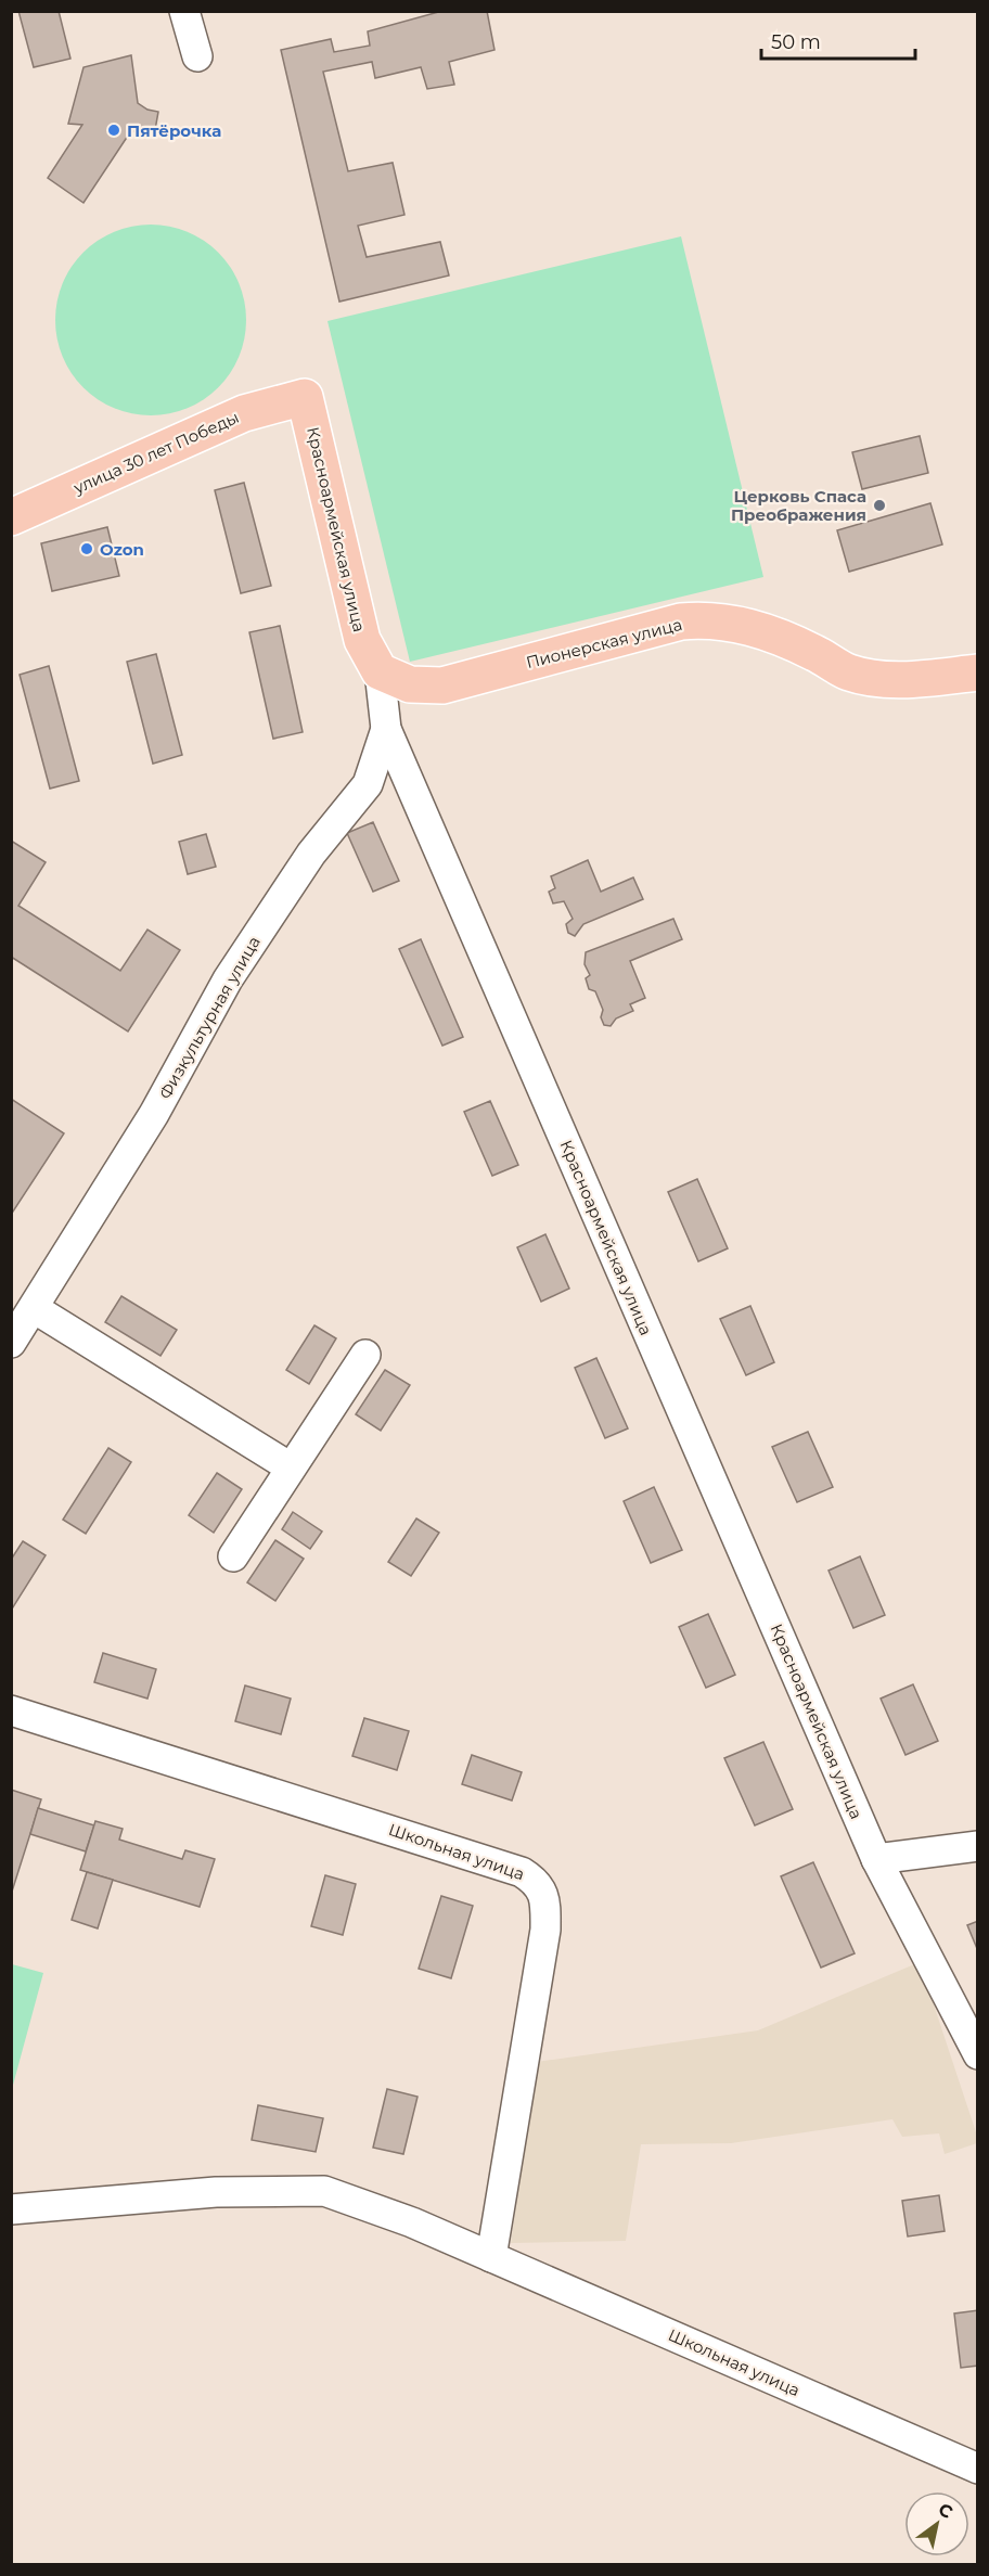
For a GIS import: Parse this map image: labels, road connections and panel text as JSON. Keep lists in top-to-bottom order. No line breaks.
{"streets":{"main road":["улица 30 лет Победы","Красноармейская улица","Пионерская улица"],"street":["Физкультурная улица","Школьная улица"]},"crossings":[["улица 30 лет Победы","Красноармейская улица"],["Красноармейская улица","Пионерская улица"],["Красноармейская улица","Физкультурная улица"]],"places":["Пятёрочка","Церковь Спаса Преображения","Ozon"],"scale_bar":"50 m","north":"top right"}
